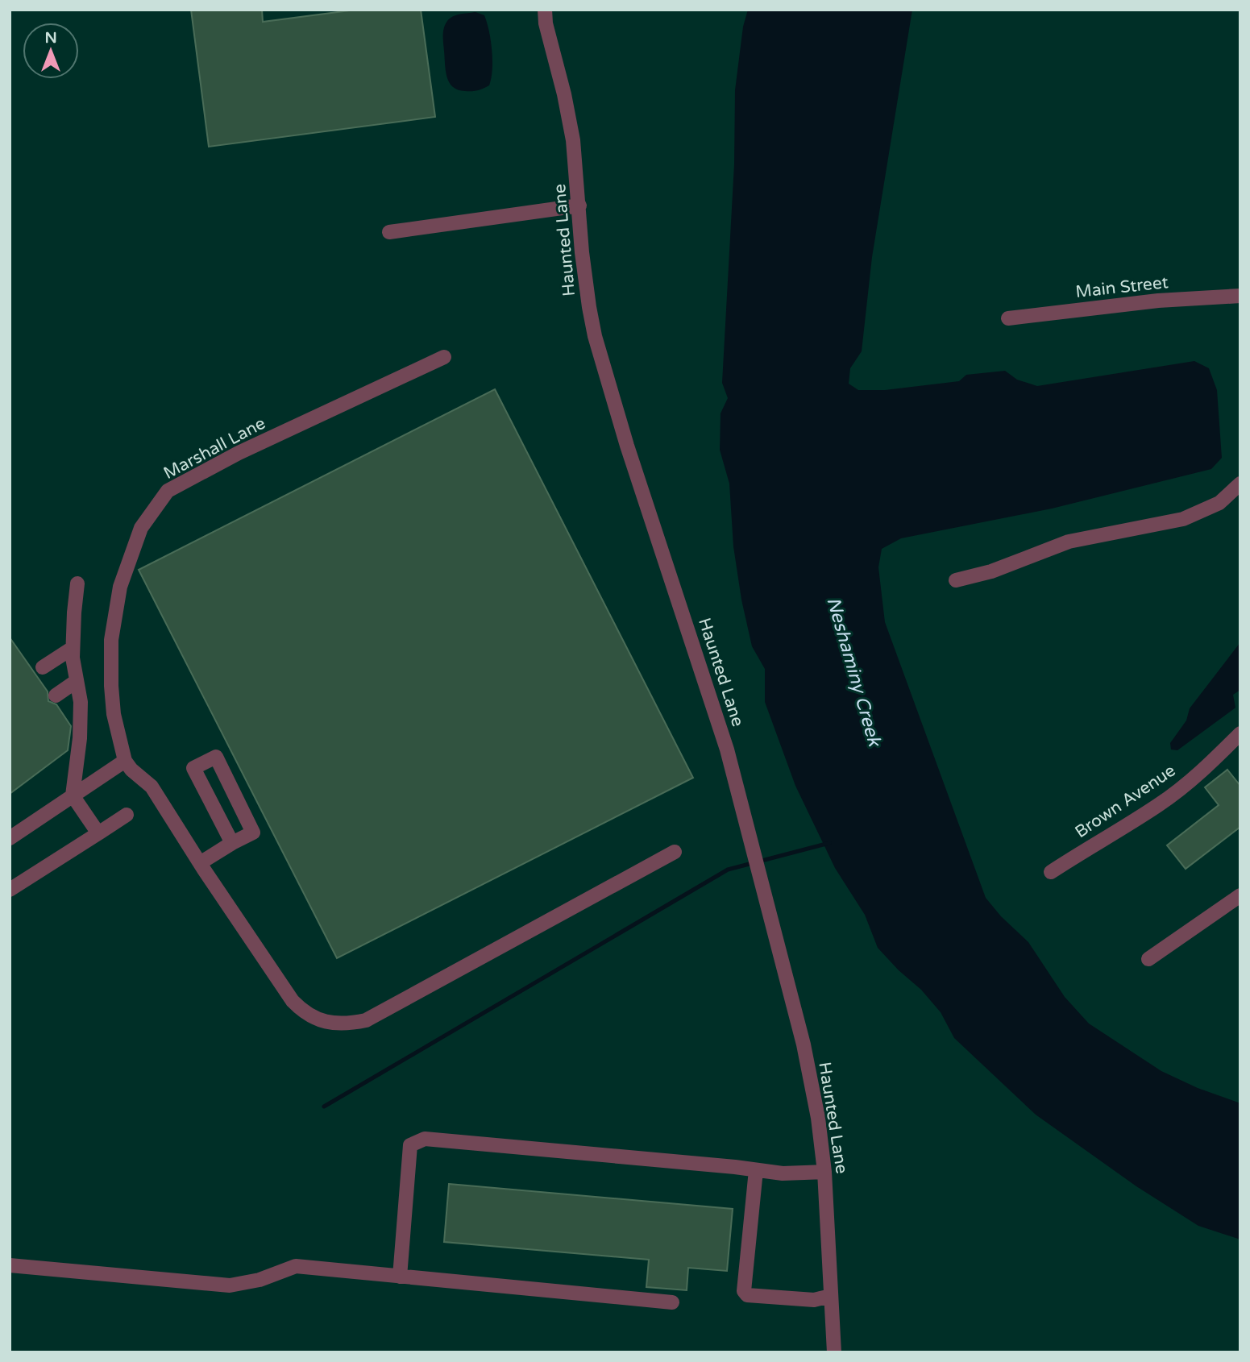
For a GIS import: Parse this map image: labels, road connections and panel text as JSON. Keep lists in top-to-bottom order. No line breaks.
{"streets":{"street":["Haunted Lane","Main Street","Marshall Lane","Brown Avenue"]},"water":["Neshaminy Creek"],"north":"top"}
